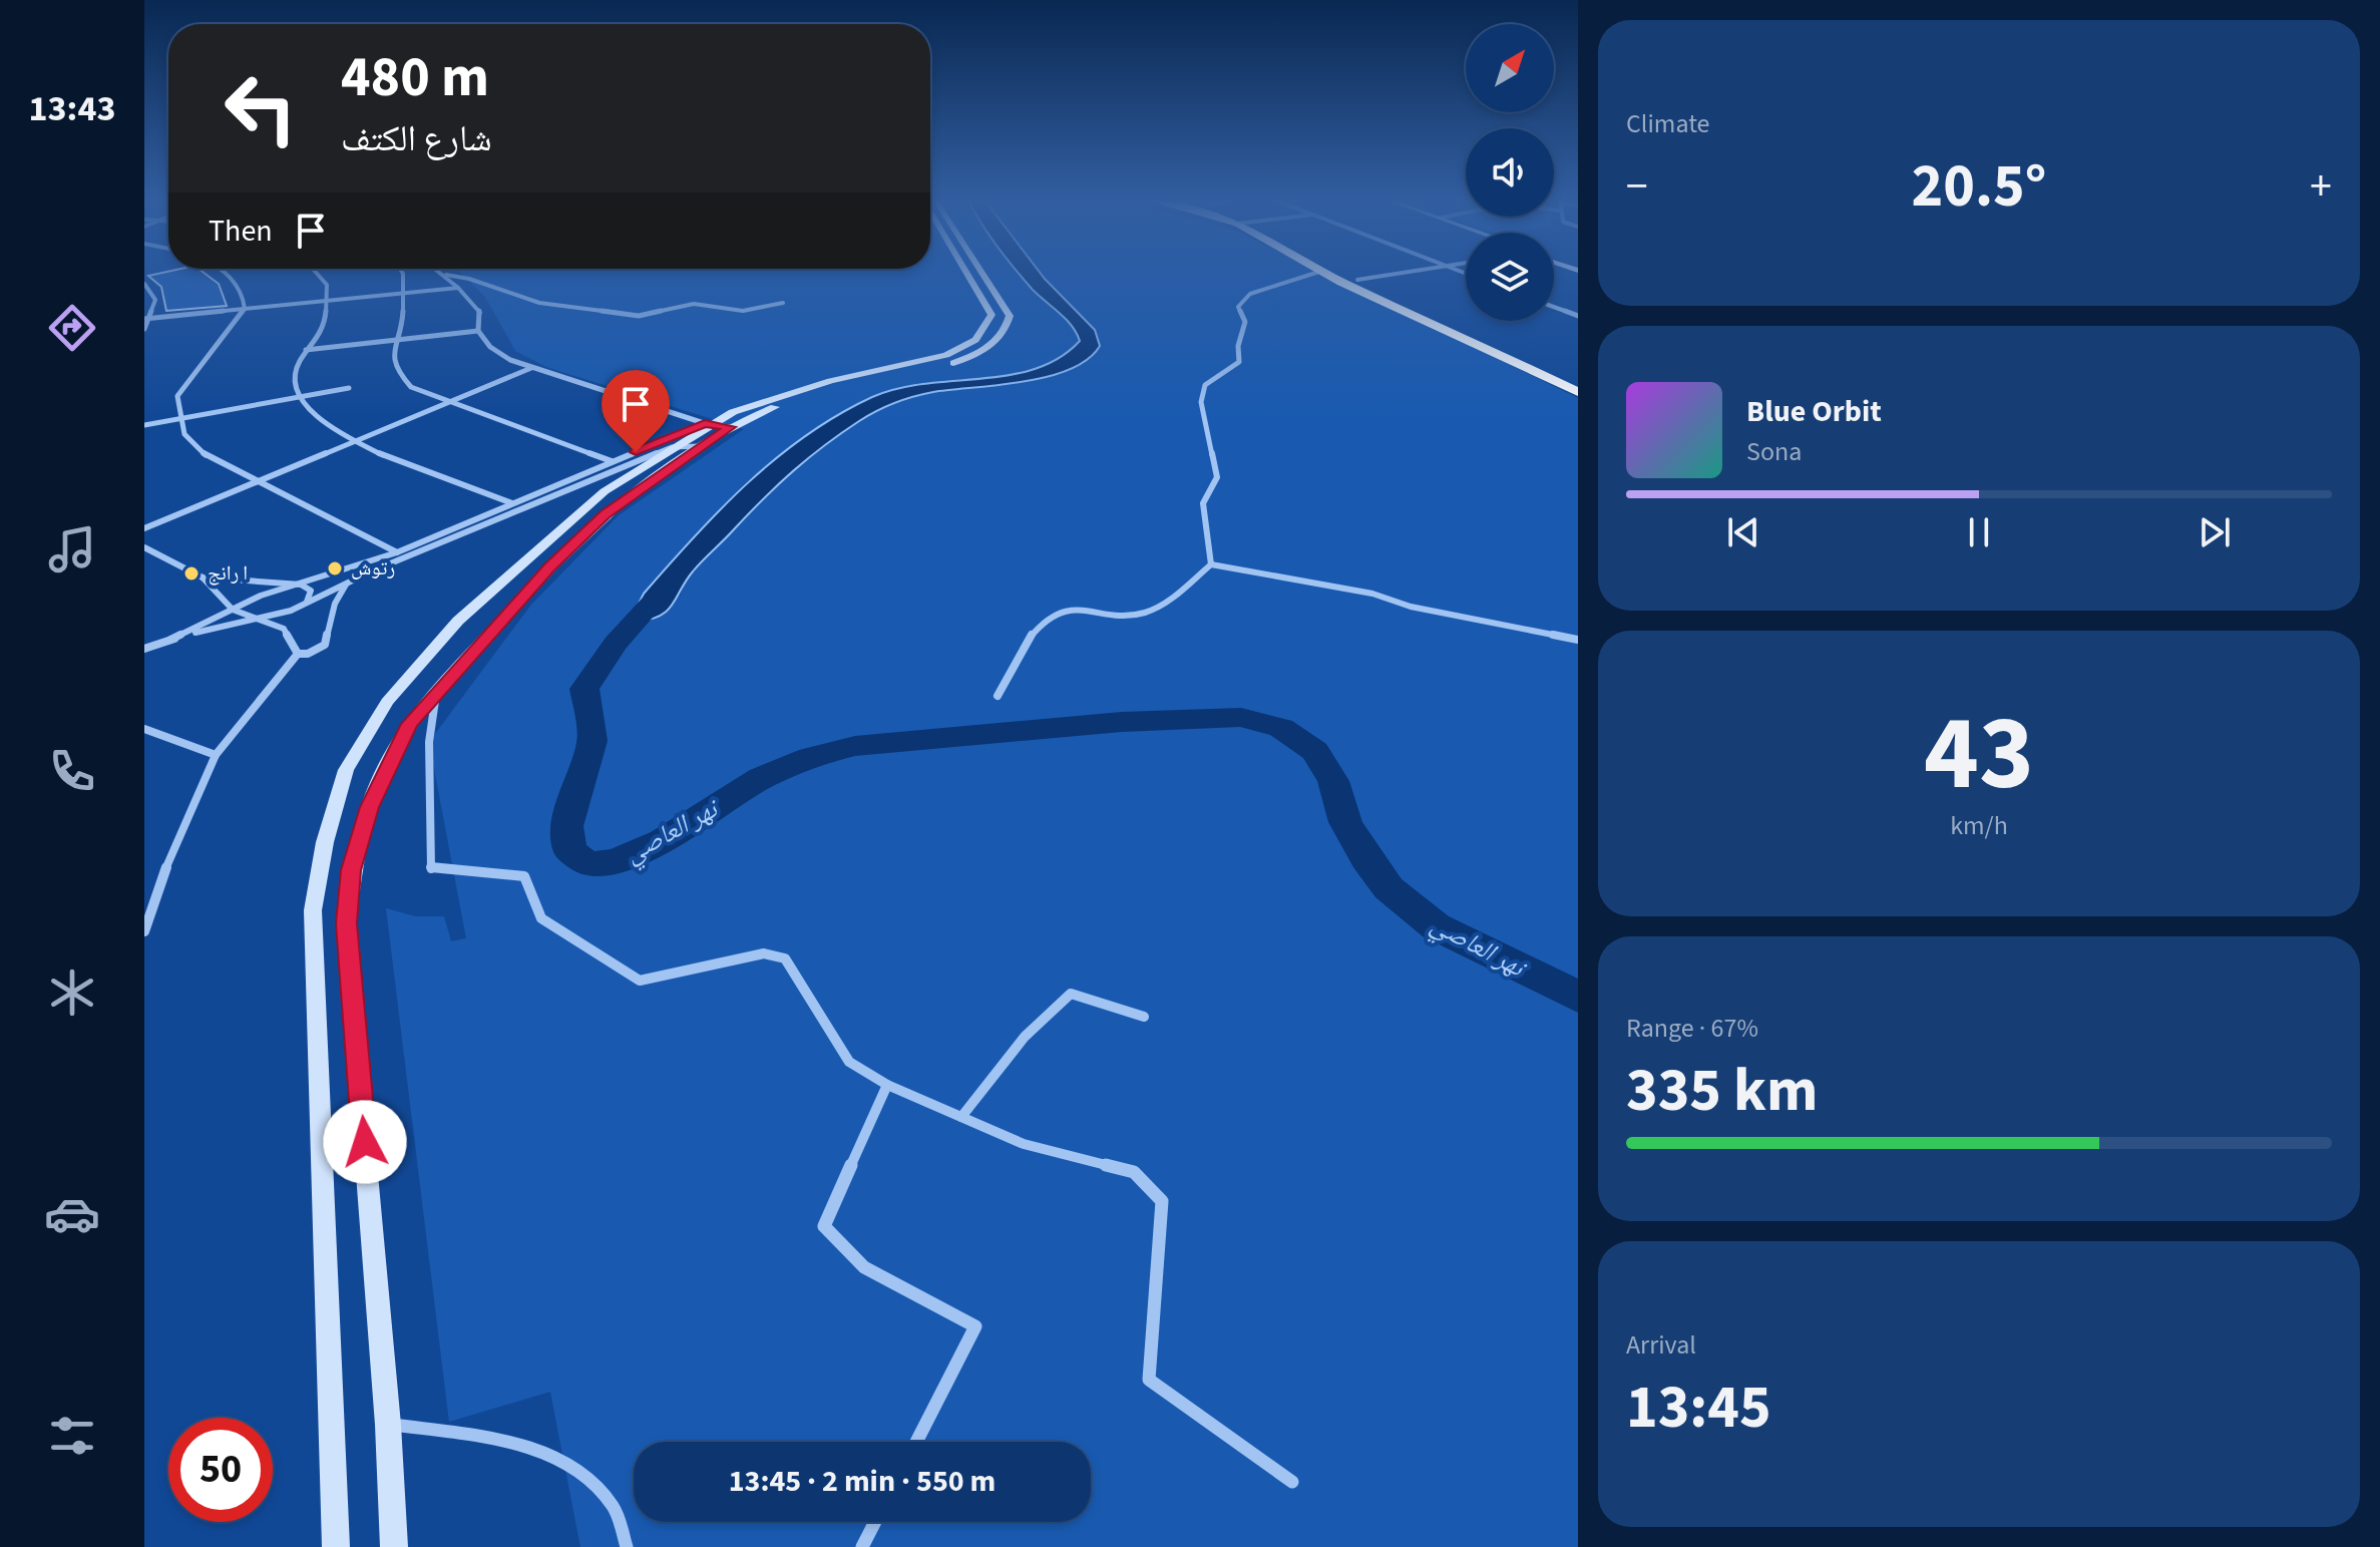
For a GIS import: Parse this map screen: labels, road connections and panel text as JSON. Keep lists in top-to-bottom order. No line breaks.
{"water":["نهر العاصي"],"places":["رتوش","ا رانج"],"north":"top right","page":{"tabs":"13:43","tile":["Climate",["43","km/h"],["Range · 67%","335 km"],["Arrival","13:45"]],"turn":["480 m","شارع الكتف"],"heat":["−","20.5°","+"],"then":"Then","song":["Blue Orbit","Sona"],"limit":"50","trip":"13:45 · 2 min · 550 m"}}
